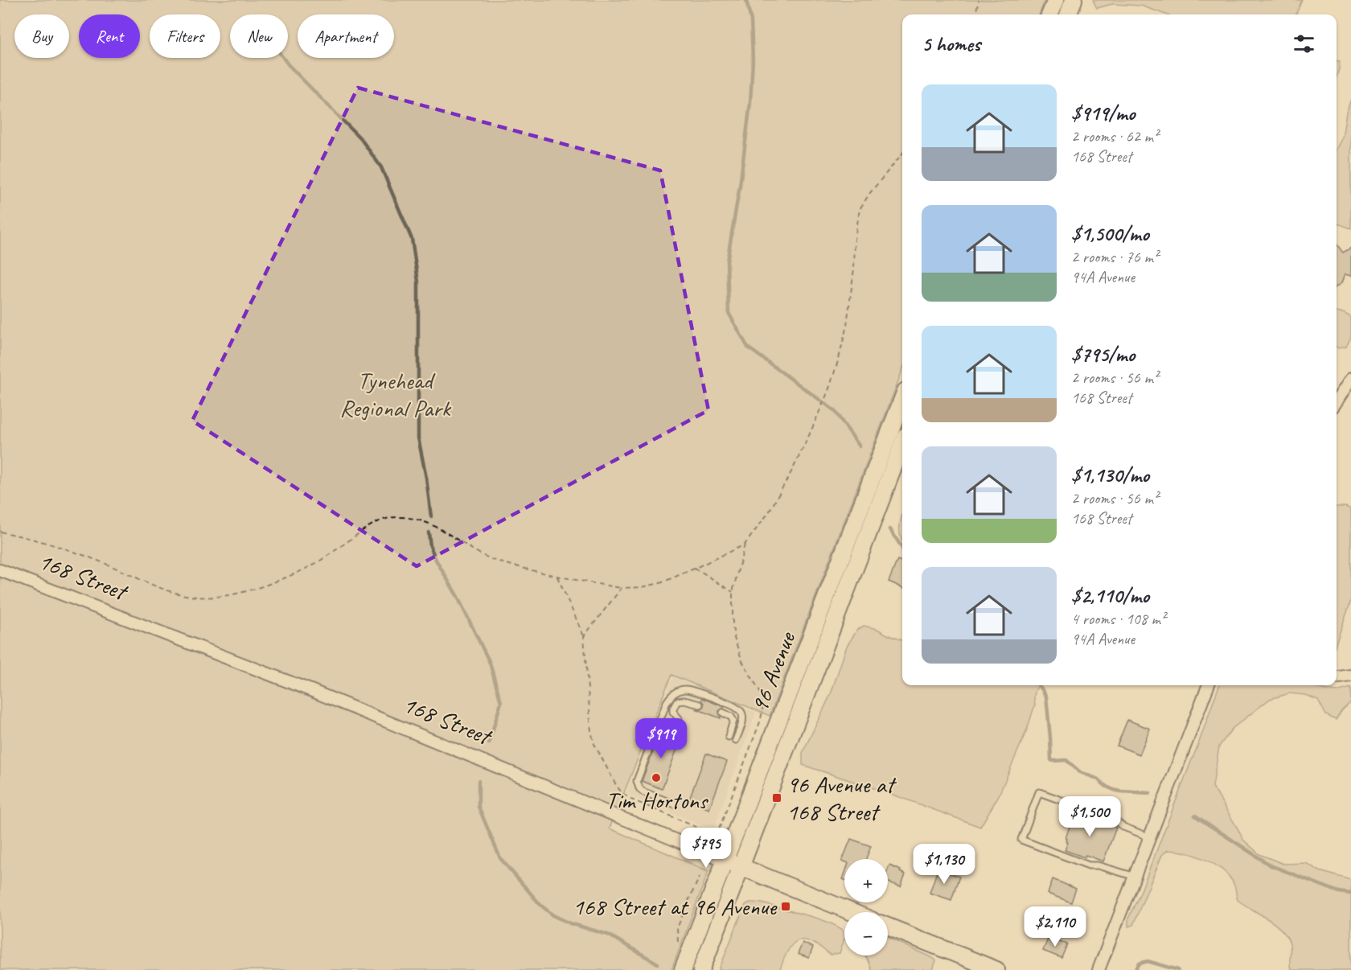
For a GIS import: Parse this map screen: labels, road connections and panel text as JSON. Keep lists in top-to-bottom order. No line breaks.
{"streets":{"main road":["168 Street","96 Avenue"]},"crossings":[["168 Street","96 Avenue"]],"parks":["Tynehead Regional Park"],"places":{"other":["Tim Hortons"],"transit":["96 Avenue at 168 Street","168 Street at 96 Avenue"]},"page":{"chip":["Buy","Rent","Filters","New","Apartment"],"heading":"5 homes","list":[{"name":"$919/mo","note":"2 rooms · 62 m² · 168 Street"},{"name":"$1,500/mo","note":"2 rooms · 76 m² · 94A Avenue"},{"name":"$795/mo","note":"2 rooms · 56 m² · 168 Street"},{"name":"$1,130/mo","note":"2 rooms · 56 m² · 168 Street"},{"name":"$2,110/mo","note":"4 rooms · 108 m² · 94A Avenue"}],"price":["$919","$1,500","$795","$1,130","$2,110"],"map_buttons":["+","−"]}}
